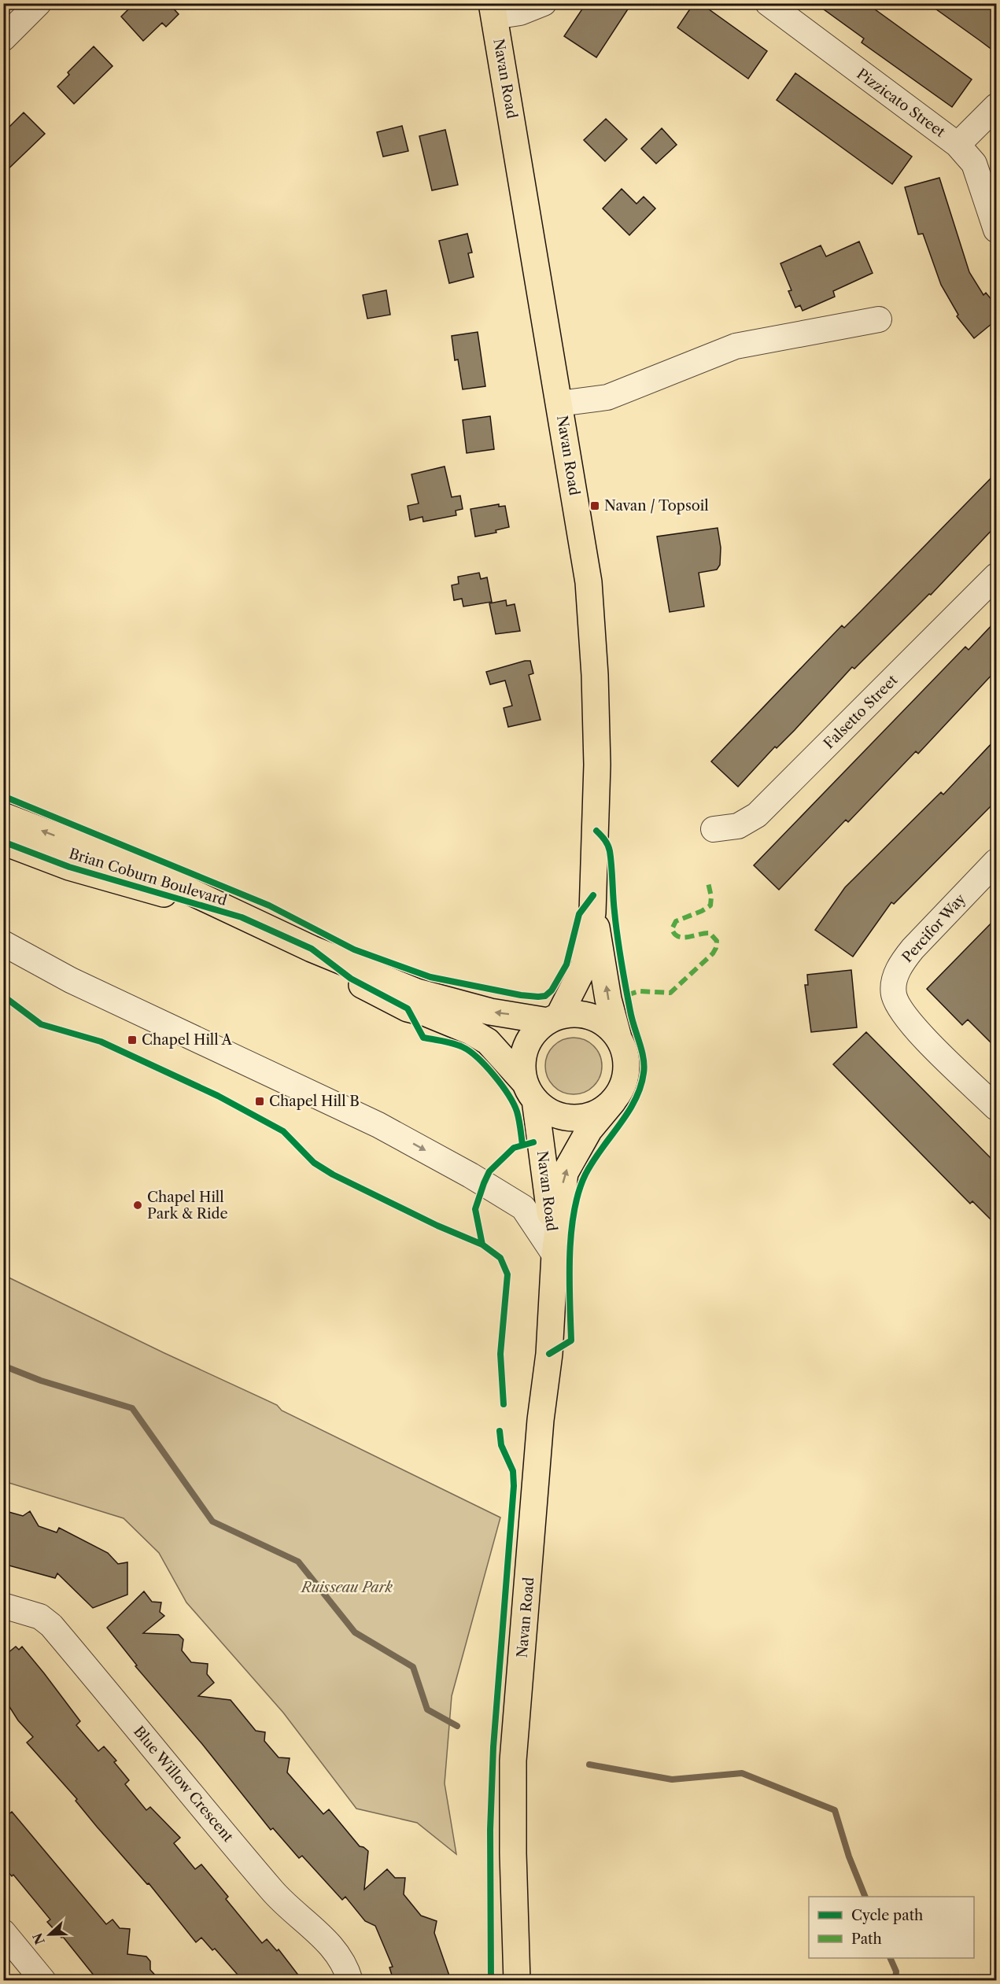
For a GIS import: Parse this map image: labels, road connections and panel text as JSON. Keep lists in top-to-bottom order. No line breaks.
{"streets":{"main road":["Navan Road","Brian Coburn Boulevard"],"street":["Pizzicato Street","Falsetto Street","Percifor Way","Blue Willow Crescent"]},"crossings":[["Navan Road","Brian Coburn Boulevard"]],"parks":["Ruisseau Park"],"places":{"transit":["Navan / Topsoil","Chapel Hill A","Chapel Hill B"],"other":["Chapel Hill Park & Ride"]},"legend":["Cycle path","Path"],"north":"left"}
